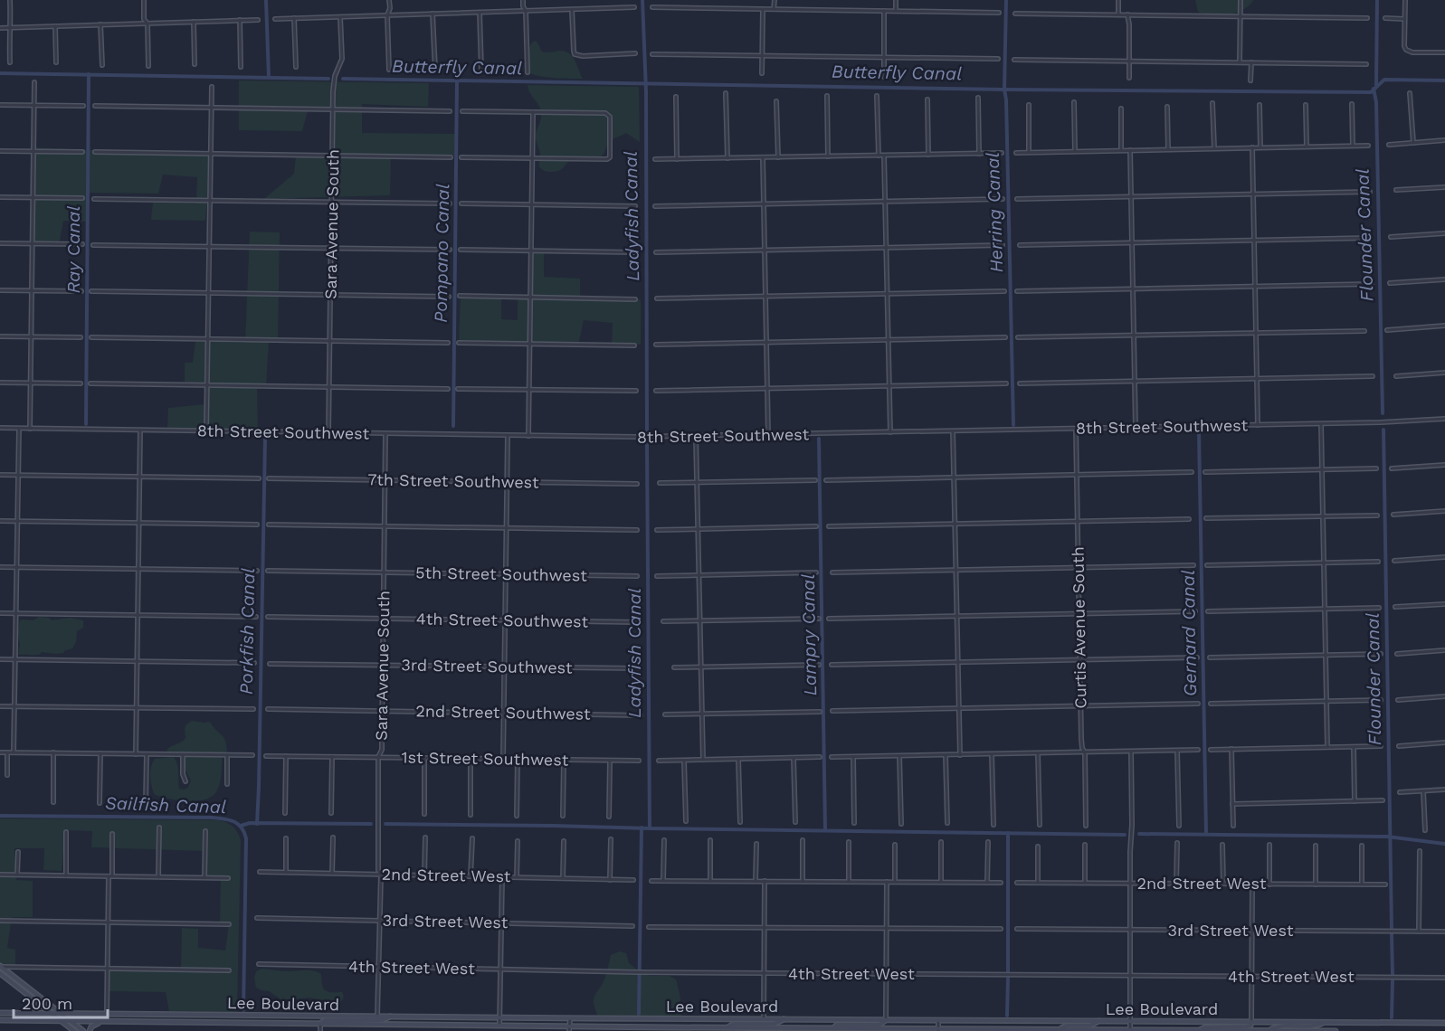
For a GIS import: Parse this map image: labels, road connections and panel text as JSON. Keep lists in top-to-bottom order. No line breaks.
{"streets":{"main road":["Lee Boulevard"],"street":["Sara Avenue South","8th Street Southwest","7th Street Southwest","5th Street Southwest","4th Street Southwest","Curtis Avenue South","3rd Street Southwest","2nd Street Southwest","1st Street Southwest","2nd Street West","3rd Street West","4th Street West"]},"crossings":[["Sara Avenue South","8th Street Southwest"],["Sara Avenue South","7th Street Southwest"],["Sara Avenue South","5th Street Southwest"],["Sara Avenue South","4th Street Southwest"],["Sara Avenue South","3rd Street Southwest"],["Sara Avenue South","2nd Street Southwest"],["Sara Avenue South","1st Street Southwest"],["Sara Avenue South","2nd Street West"],["Sara Avenue South","3rd Street West"],["Sara Avenue South","4th Street West"],["Sara Avenue South","Lee Boulevard"],["8th Street Southwest","Curtis Avenue South"]],"water":["Butterfly Canal","Herring Canal","Ladyfish Canal","Flounder Canal","Ray Canal","Pompano Canal","Porkfish Canal","Gernard Canal","Lampry Canal","Sailfish Canal"],"scale_bar":"200 m"}
